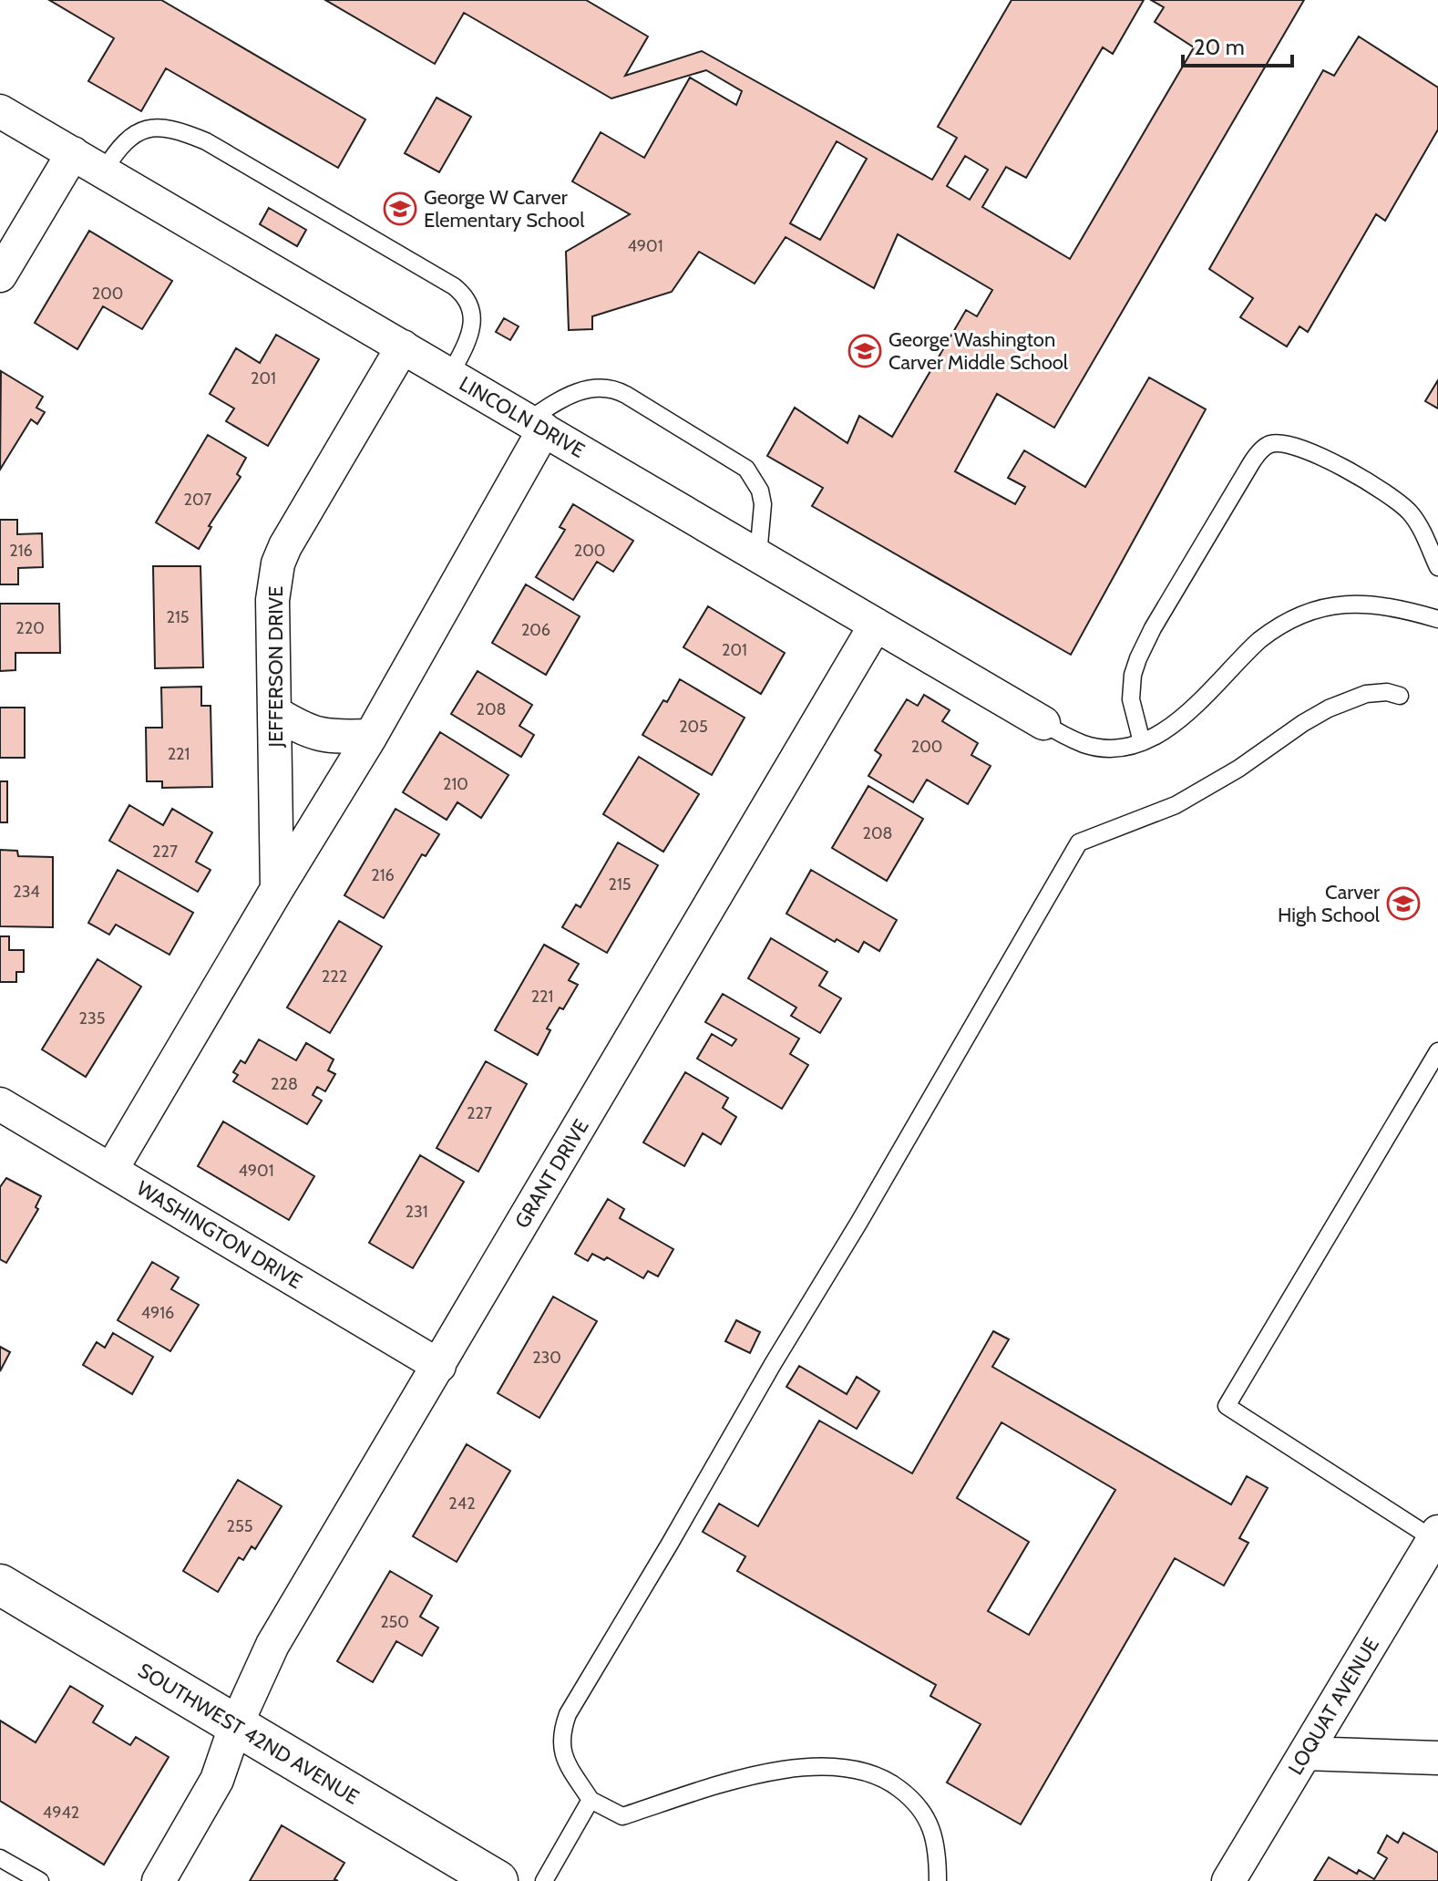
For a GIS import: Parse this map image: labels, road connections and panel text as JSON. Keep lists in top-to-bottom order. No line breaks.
{"streets":{"main road":["SOUTHWEST 42ND AVENUE"],"street":["LINCOLN DRIVE","JEFFERSON DRIVE","GRANT DRIVE","WASHINGTON DRIVE","LOQUAT AVENUE"]},"crossings":[["LINCOLN DRIVE","JEFFERSON DRIVE"],["LINCOLN DRIVE","GRANT DRIVE"],["GRANT DRIVE","WASHINGTON DRIVE"],["GRANT DRIVE","SOUTHWEST 42ND AVENUE"]],"places":{"school or university":["George W Carver Elementary School","George Washington Carver Middle School","Carver High School"]},"house_numbers":["4901","200","201","207","216","200","215","220","206","201","208","205","200","221","210","208","227","216","215","234","222","221","235","228","227","4901","231","4916","230","242","255","250","4942"],"scale_bar":"20 m"}
